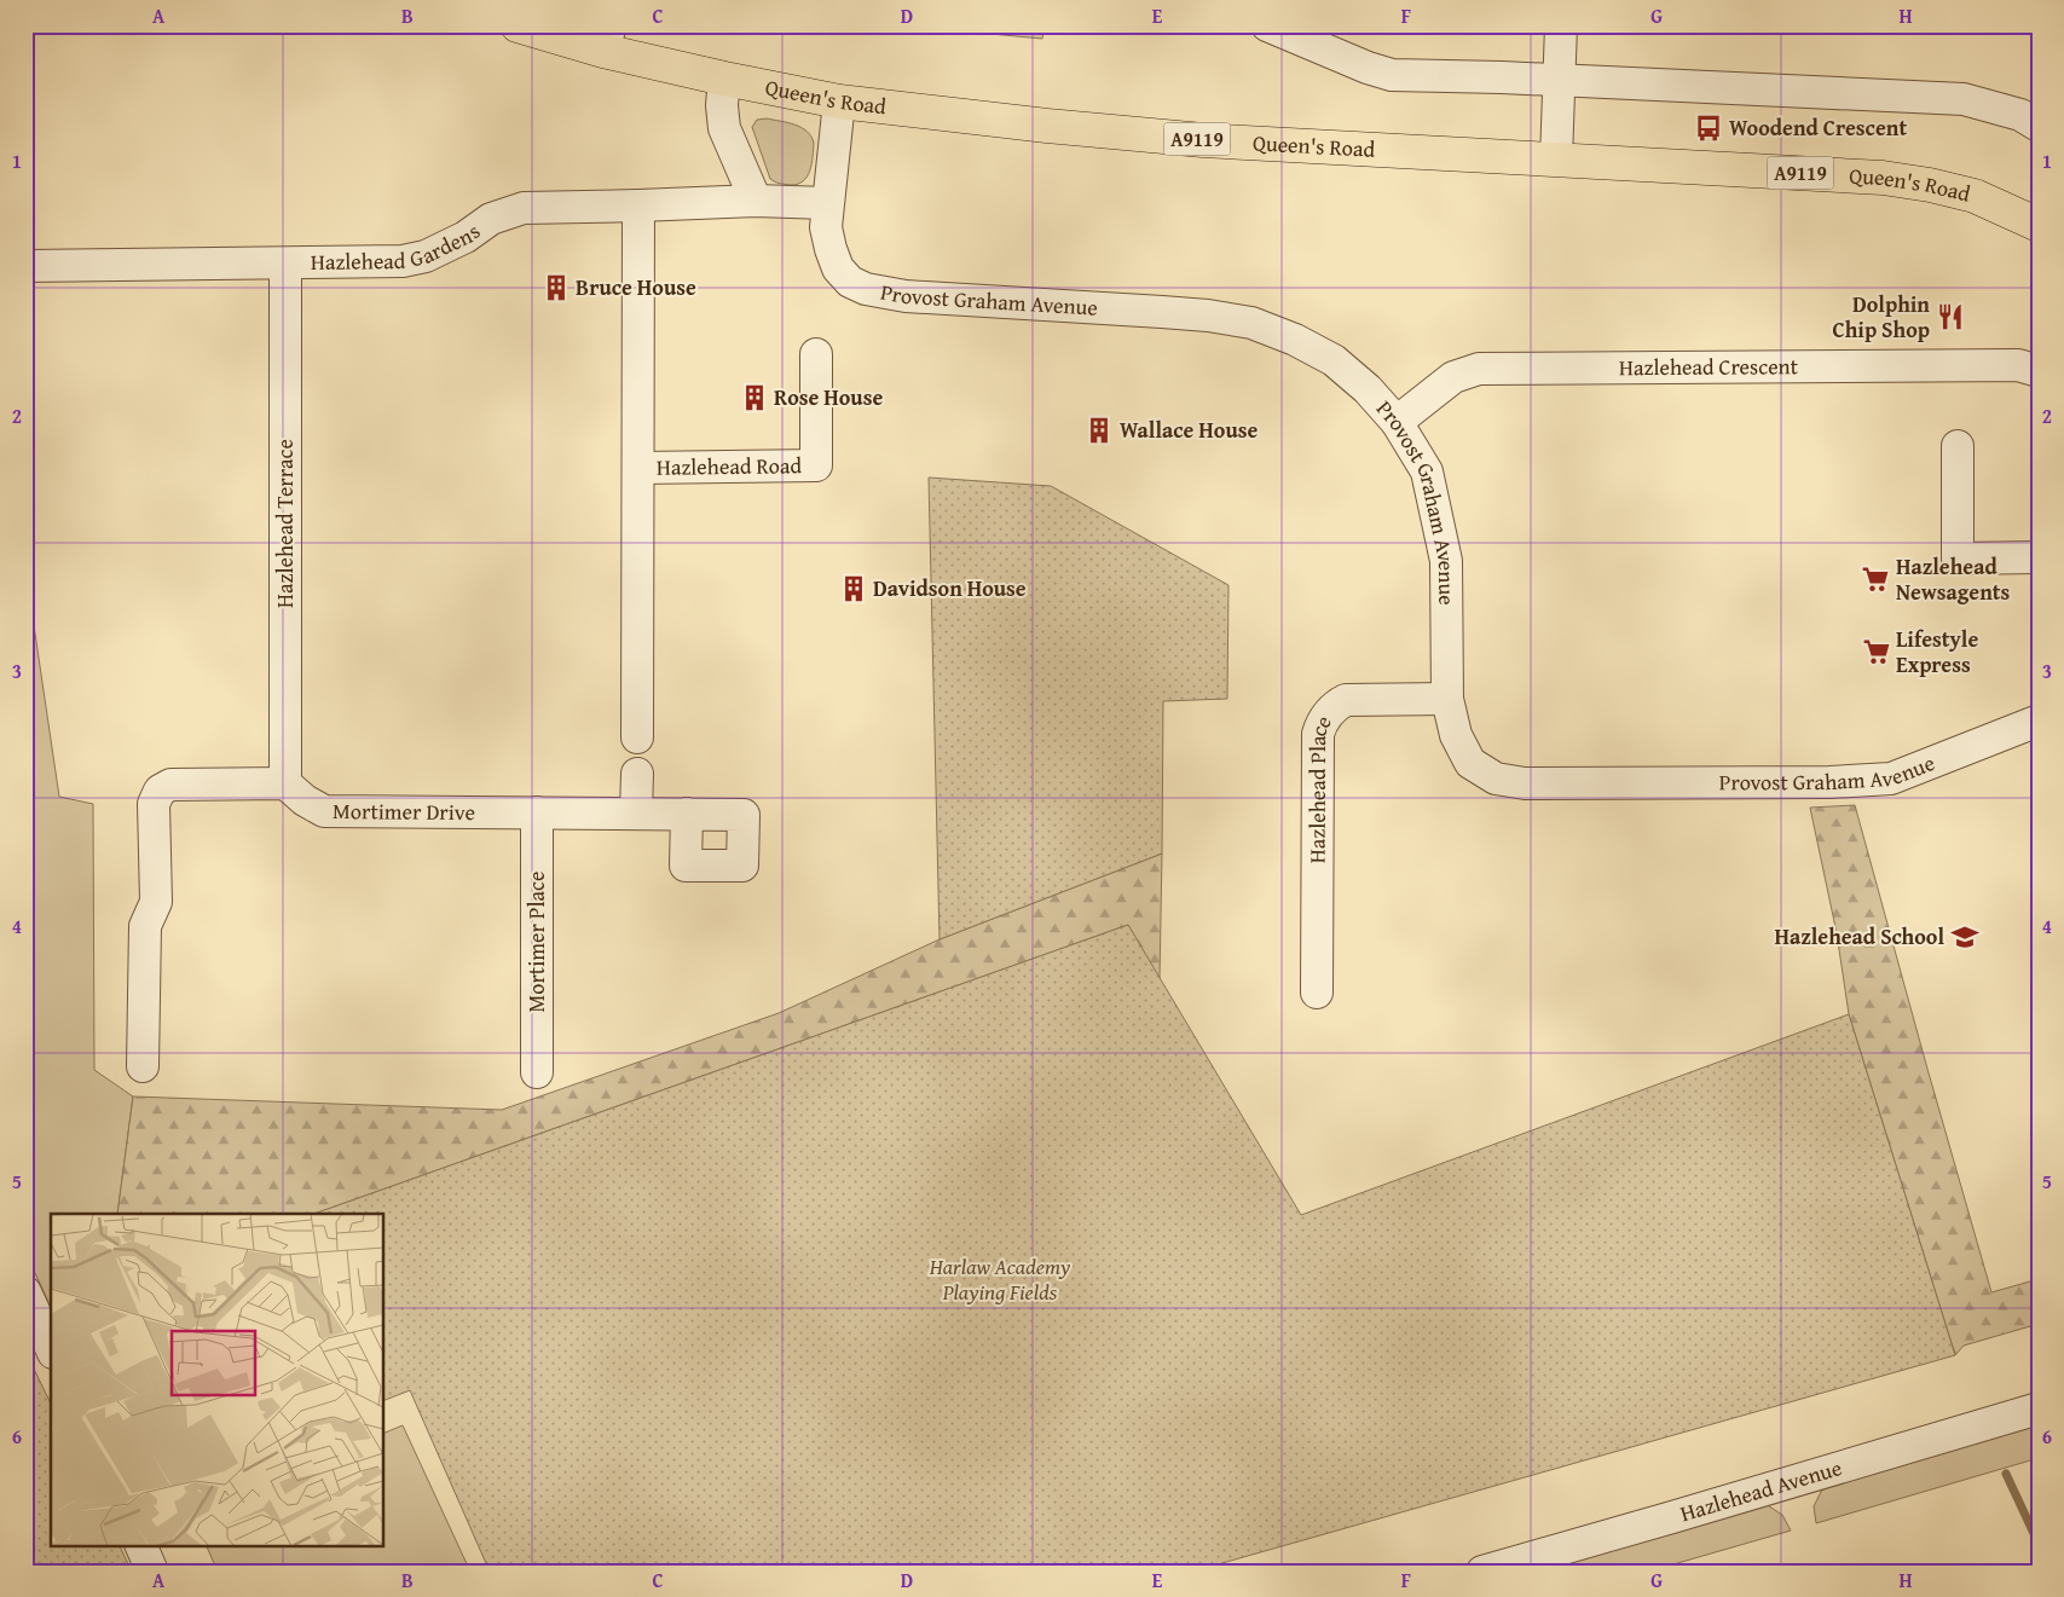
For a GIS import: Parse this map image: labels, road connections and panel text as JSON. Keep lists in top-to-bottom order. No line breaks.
{"streets":{"main road":["Queen's Road","A9119"],"street":["Hazlehead Gardens","Provost Graham Avenue","Hazlehead Crescent","Hazlehead Road","Hazlehead Terrace","Hazlehead Place","Mortimer Drive","Mortimer Place","Hazlehead Avenue"]},"crossings":[["Queen's Road","Provost Graham Avenue"],["Hazlehead Gardens","Provost Graham Avenue"],["Hazlehead Gardens","Hazlehead Road"],["Hazlehead Gardens","Hazlehead Terrace"],["Provost Graham Avenue","Hazlehead Crescent"],["Provost Graham Avenue","Hazlehead Place"],["Hazlehead Terrace","Mortimer Drive"],["Mortimer Drive","Mortimer Place"]],"parks":["Harlaw Academy Playing Fields"],"places":{"bus stop":["Woodend Crescent"],"building":["Bruce House","Rose House","Wallace House","Davidson House"],"restaurant":["Dolphin Chip Shop"],"supermarket":["Hazlehead Newsagents","Lifestyle Express"],"school or university":["Hazlehead School"]},"grid":{"columns":["A","B","C","D","E","F","G","H"],"rows":["1","2","3","4","5","6"]}}
